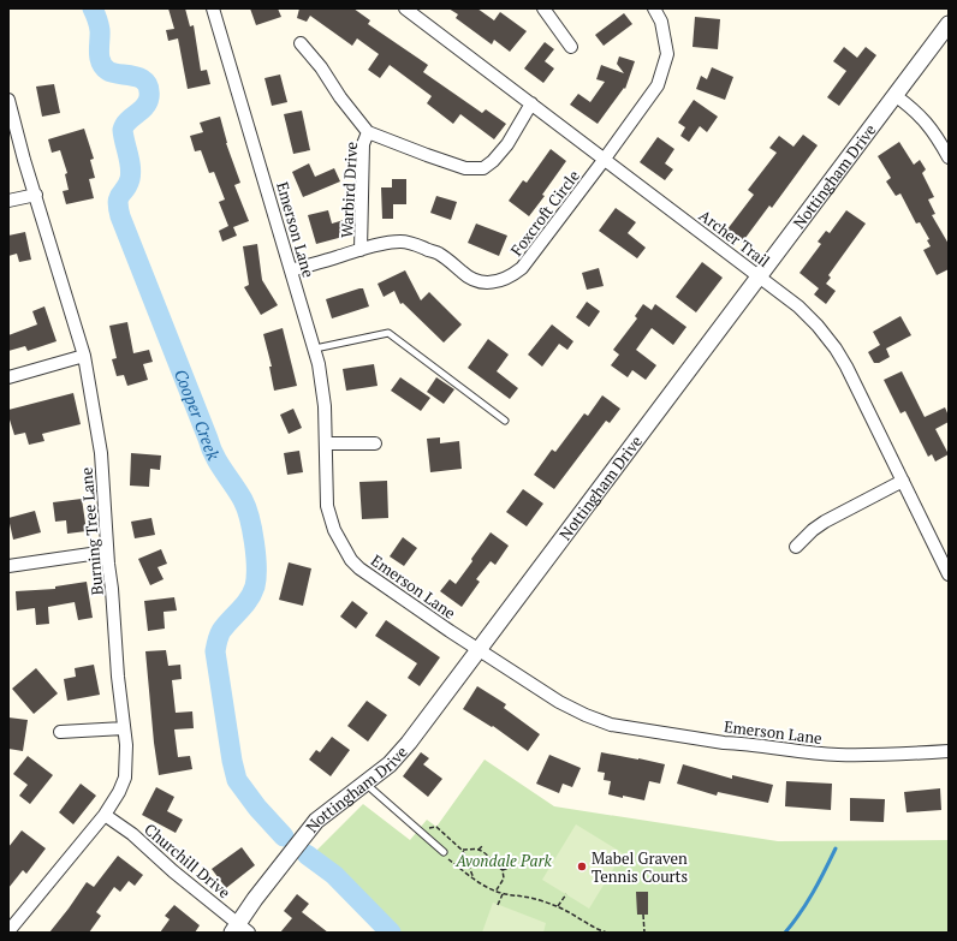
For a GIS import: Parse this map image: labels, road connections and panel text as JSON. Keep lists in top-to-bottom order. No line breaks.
{"streets":{"street":["Nottingham Drive","Warbird Drive","Foxcroft Circle","Emerson Lane","Archer Trail","Burning Tree Lane","Churchill Drive"]},"crossings":[["Nottingham Drive","Emerson Lane"],["Nottingham Drive","Archer Trail"],["Nottingham Drive","Churchill Drive"],["Warbird Drive","Foxcroft Circle"],["Warbird Drive","Archer Trail"],["Foxcroft Circle","Emerson Lane"],["Foxcroft Circle","Archer Trail"],["Burning Tree Lane","Churchill Drive"]],"water":["Cooper Creek"],"parks":["Avondale Park"],"places":["Mabel Graven Tennis Courts"]}
